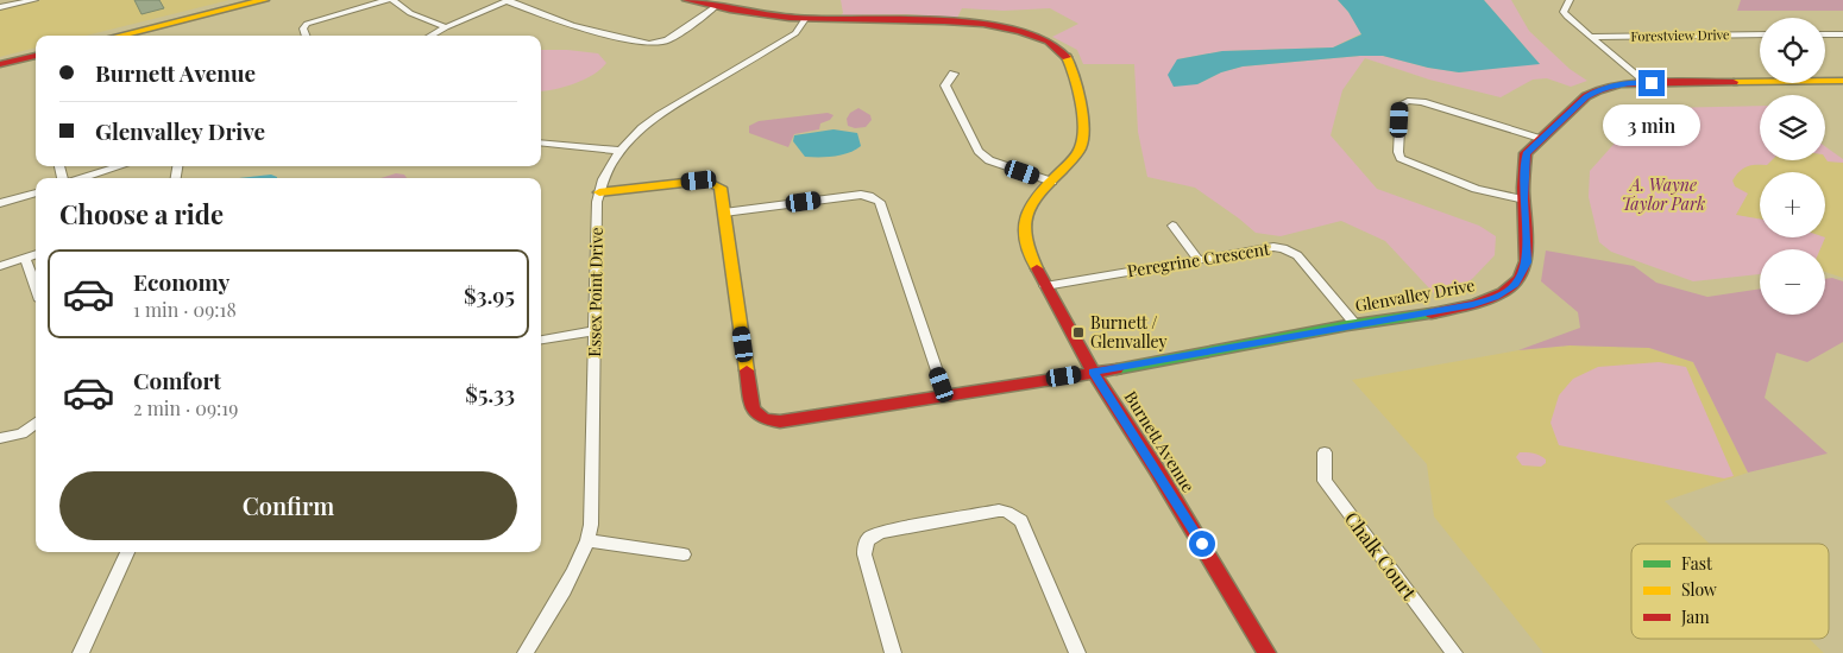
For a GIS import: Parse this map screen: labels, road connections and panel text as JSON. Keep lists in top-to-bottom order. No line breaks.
{"streets":{"street":["Forestview Drive","Peregrine Crescent","Essex Point Drive","Glenvalley Drive","Burnett Avenue","Chalk Court"]},"crossings":[["Peregrine Crescent","Glenvalley Drive"],["Peregrine Crescent","Burnett Avenue"],["Essex Point Drive","Burnett Avenue"],["Glenvalley Drive","Burnett Avenue"]],"parks":["A. Wayne Taylor Park"],"places":{"transit":["Burnett / Glenvalley"]},"legend":["Fast","Slow","Jam"],"page":{"map_buttons":["+","−"],"banner":["Burnett Avenue","Glenvalley Drive"],"bubble":"3 min","heading":"Choose a ride","list":[{"name":"Economy","note":"1 min · 09:18","value":"$3.95"},{"name":"Comfort","note":"2 min · 09:19","value":"$5.33"}],"buttons":"Confirm"}}
